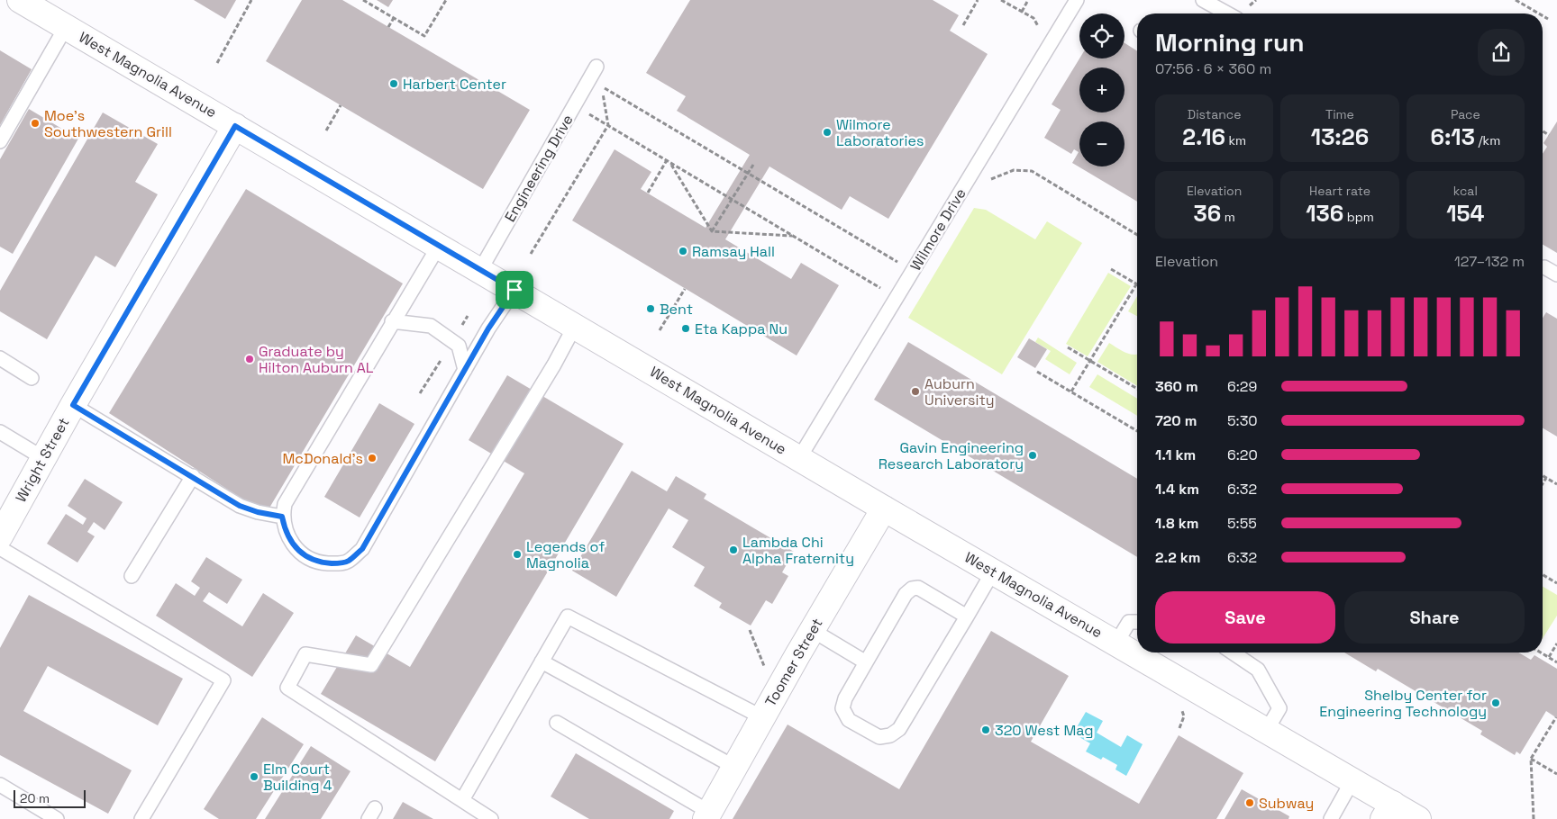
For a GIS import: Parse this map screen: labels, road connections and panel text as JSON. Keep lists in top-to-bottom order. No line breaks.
{"streets":{"street":["West Magnolia Avenue","Wright Street","Toomer Street"],"lane":["Engineering Drive","Wilmore Drive"]},"crossings":[["West Magnolia Avenue","Engineering Drive"],["West Magnolia Avenue","Wilmore Drive"],["West Magnolia Avenue","Wright Street"],["West Magnolia Avenue","Toomer Street"]],"places":["Harbert Center","Moe's Southwestern Grill","Wilmore Laboratories","Ramsay Hall","Bent","Eta Kappa Nu","Graduate by Hilton Auburn AL","Auburn University","Gavin Engineering Research Laboratory","McDonald's","Lambda Chi Alpha Fraternity","Legends of Magnolia","Shelby Center for Engineering Technology","320 West Mag","Elm Court Building 4","Subway"],"scale_bar":"20 m","page":{"map_buttons":["+","−"],"heading":["Morning run","07:56 · 6 × 360 m"],"stats":[["Distance","2.16 km"],["Time","13:26"],["Pace","6:13 /km"],["Elevation","36 m"],["Heart rate","136 bpm"],["kcal","154"]],"chart":["Elevation","127–132 m"],"list":[{"name":"360 m","note":"6:29"},{"name":"720 m","note":"5:30"},{"name":"1.1 km","note":"6:20"},{"name":"1.4 km","note":"6:32"},{"name":"1.8 km","note":"5:55"},{"name":"2.2 km","note":"6:32"}],"buttons":["Save","Share"],"scale":"20 m"}}
